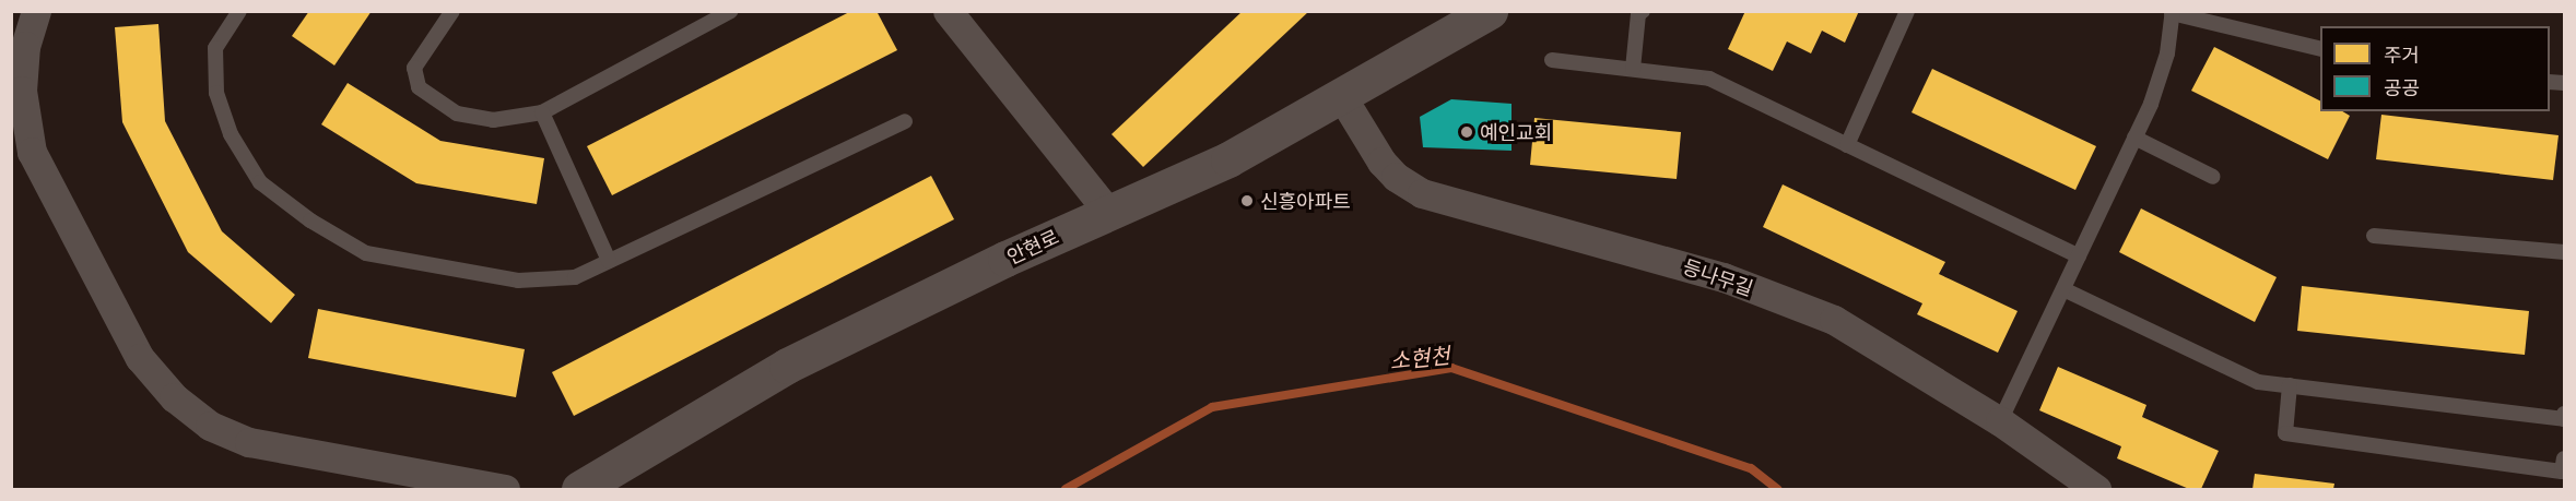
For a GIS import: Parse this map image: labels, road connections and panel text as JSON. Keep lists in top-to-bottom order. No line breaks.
{"streets":{"street":["안현로","등나무길"]},"crossings":[["안현로","등나무길"]],"water":["소현천"],"places":["예인교회","신흥아파트"],"legend":["주거","공공"]}
